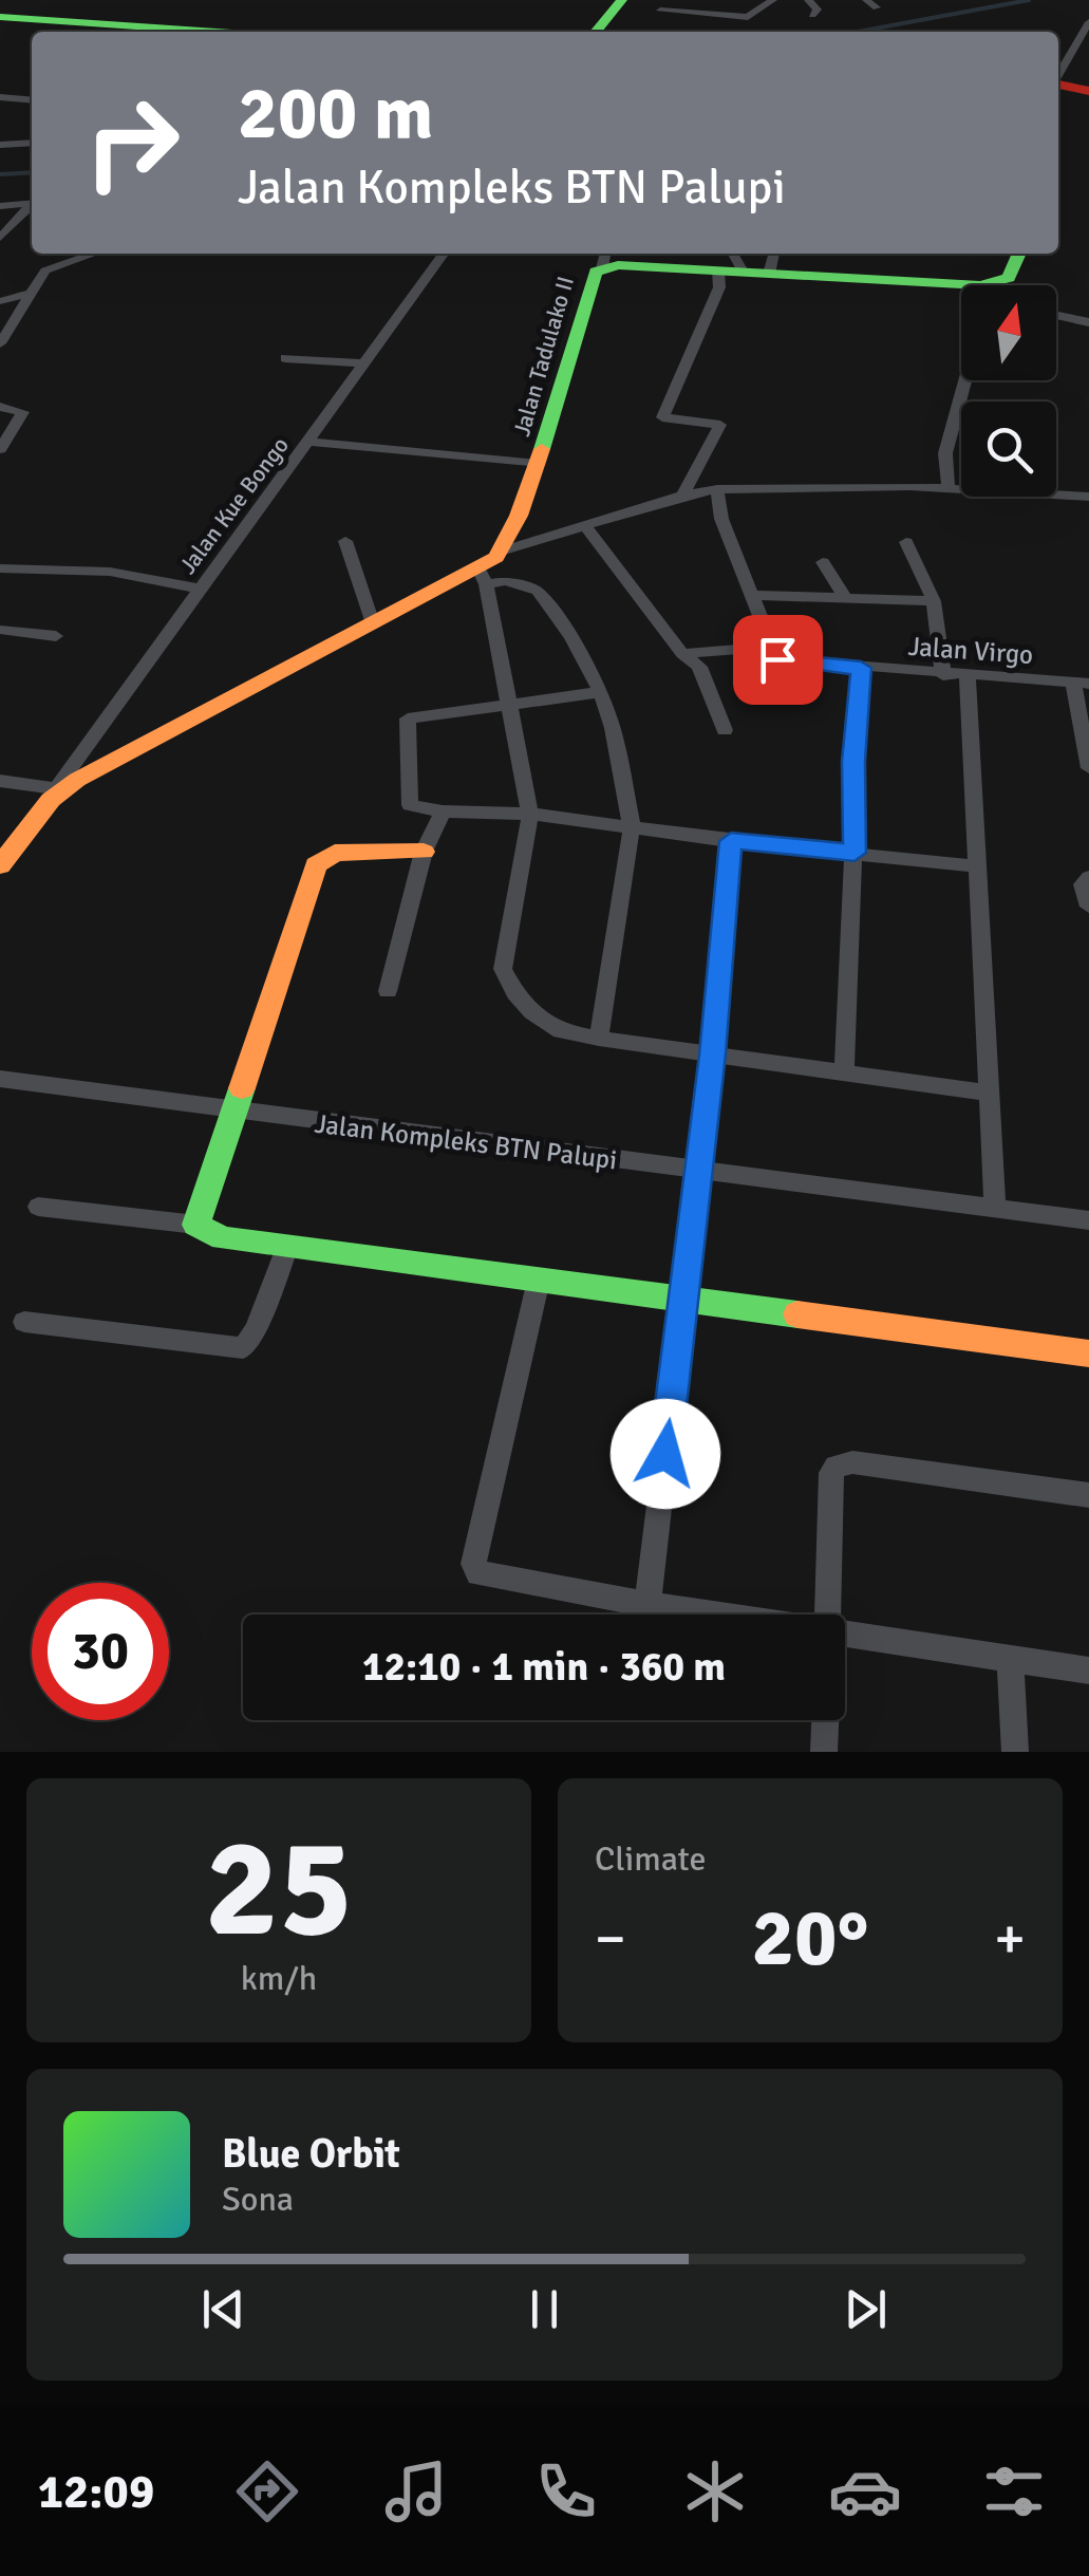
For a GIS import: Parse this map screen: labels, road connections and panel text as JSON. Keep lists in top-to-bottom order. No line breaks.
{"streets":{"main road":["Jalan Tadulako II"],"street":["Jalan Kue Bongo","Jalan Virgo","Jalan Kompleks BTN Palupi"]},"crossings":[["Jalan Tadulako II","Jalan Kue Bongo"]],"north":"top","page":{"turn":["200 m","Jalan Kompleks BTN Palupi"],"limit":"30","trip":"12:10 · 1 min · 360 m","tile":[["25","km/h"],"Climate"],"heat":["−","20°","+"],"song":["Blue Orbit","Sona"],"tabs":"12:09"}}
